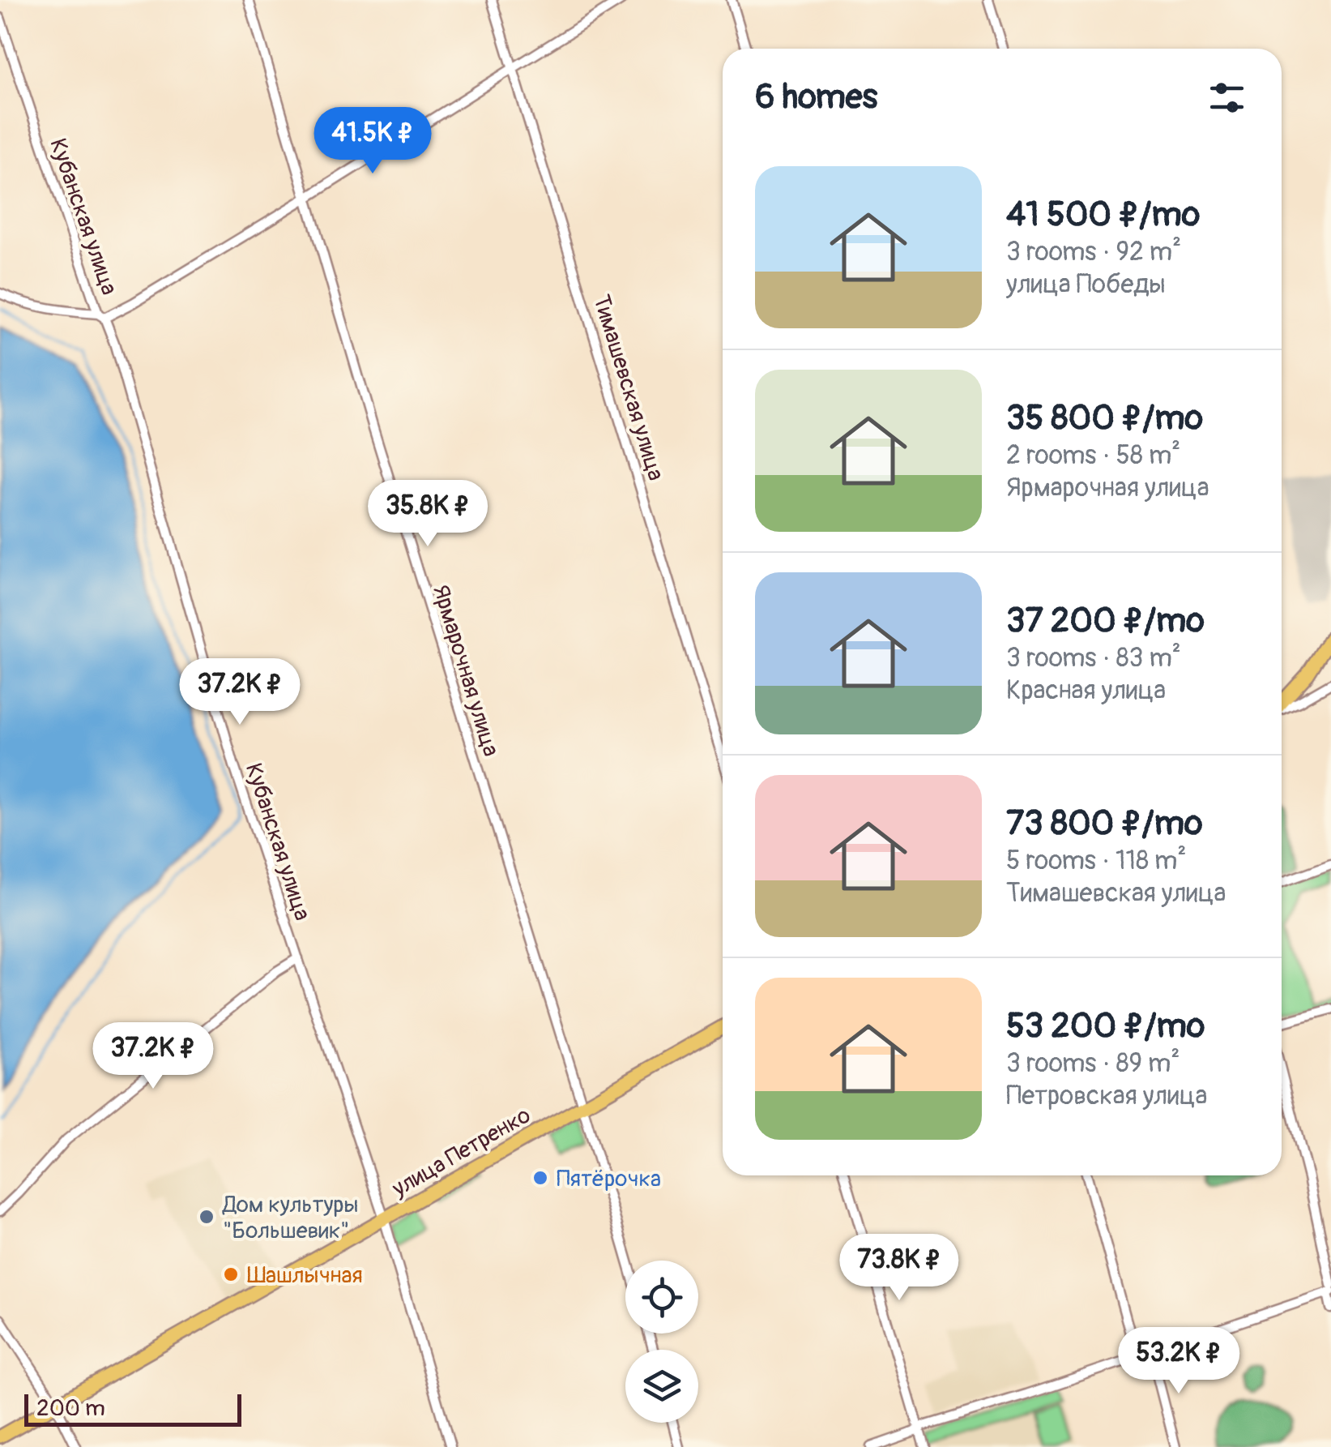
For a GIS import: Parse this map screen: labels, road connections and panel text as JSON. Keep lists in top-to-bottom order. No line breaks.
{"streets":{"main road":["улица Петренко"],"street":["Кубанская улица","Тимашевская улица","Ярмарочная улица"]},"crossings":[["Кубанская улица","улица Петренко"],["Ярмарочная улица","улица Петренко"]],"places":["Пятёрочка","Дом культуры \"Большевик\"","Шашлычная"],"scale_bar":"200 m","page":{"heading":"6 homes","price":["41.5K ₽","35.8K ₽","37.2K ₽","37.2K ₽","73.8K ₽","53.2K ₽"],"list":[{"name":"41 500 ₽/mo","note":"3 rooms · 92 m² · улица Победы"},{"name":"35 800 ₽/mo","note":"2 rooms · 58 m² · Ярмарочная улица"},{"name":"37 200 ₽/mo","note":"3 rooms · 83 m² · Красная улица"},{"name":"73 800 ₽/mo","note":"5 rooms · 118 m² · Тимашевская улица"},{"name":"53 200 ₽/mo","note":"3 rooms · 89 m² · Петровская улица"}],"scale":"200 m"}}
